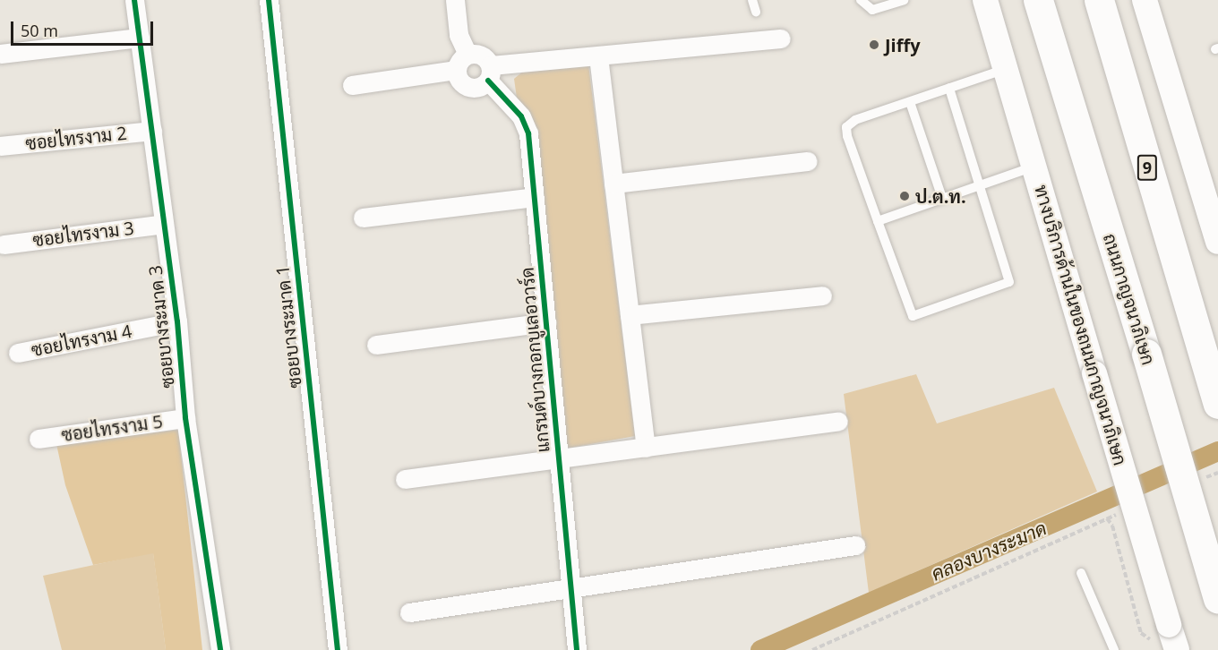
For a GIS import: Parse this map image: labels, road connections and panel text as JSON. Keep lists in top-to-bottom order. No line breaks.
{"streets":{"highway":["9","ถนนกาญจนาภิเษก"],"main road":["ทางบริการด้านในของถนนกาญจนาภิเษก"],"street":["ซอยไทรงาม 2","ซอยไทรงาม 3","ซอยบางระมาด 3","ซอยบางระมาด 1","ซอยไทรงาม 4","แกรนด์บางกอกบูเลอวาร์ด","ซอยไทรงาม 5"]},"crossings":[["ซอยไทรงาม 2","ซอยบางระมาด 3"],["ซอยไทรงาม 3","ซอยบางระมาด 3"],["ซอยบางระมาด 3","ซอยไทรงาม 4"],["ซอยบางระมาด 3","ซอยไทรงาม 5"]],"water":["คลองบางระมาด"],"places":["Jiffy","ป.ต.ท."],"scale_bar":"50 m"}
